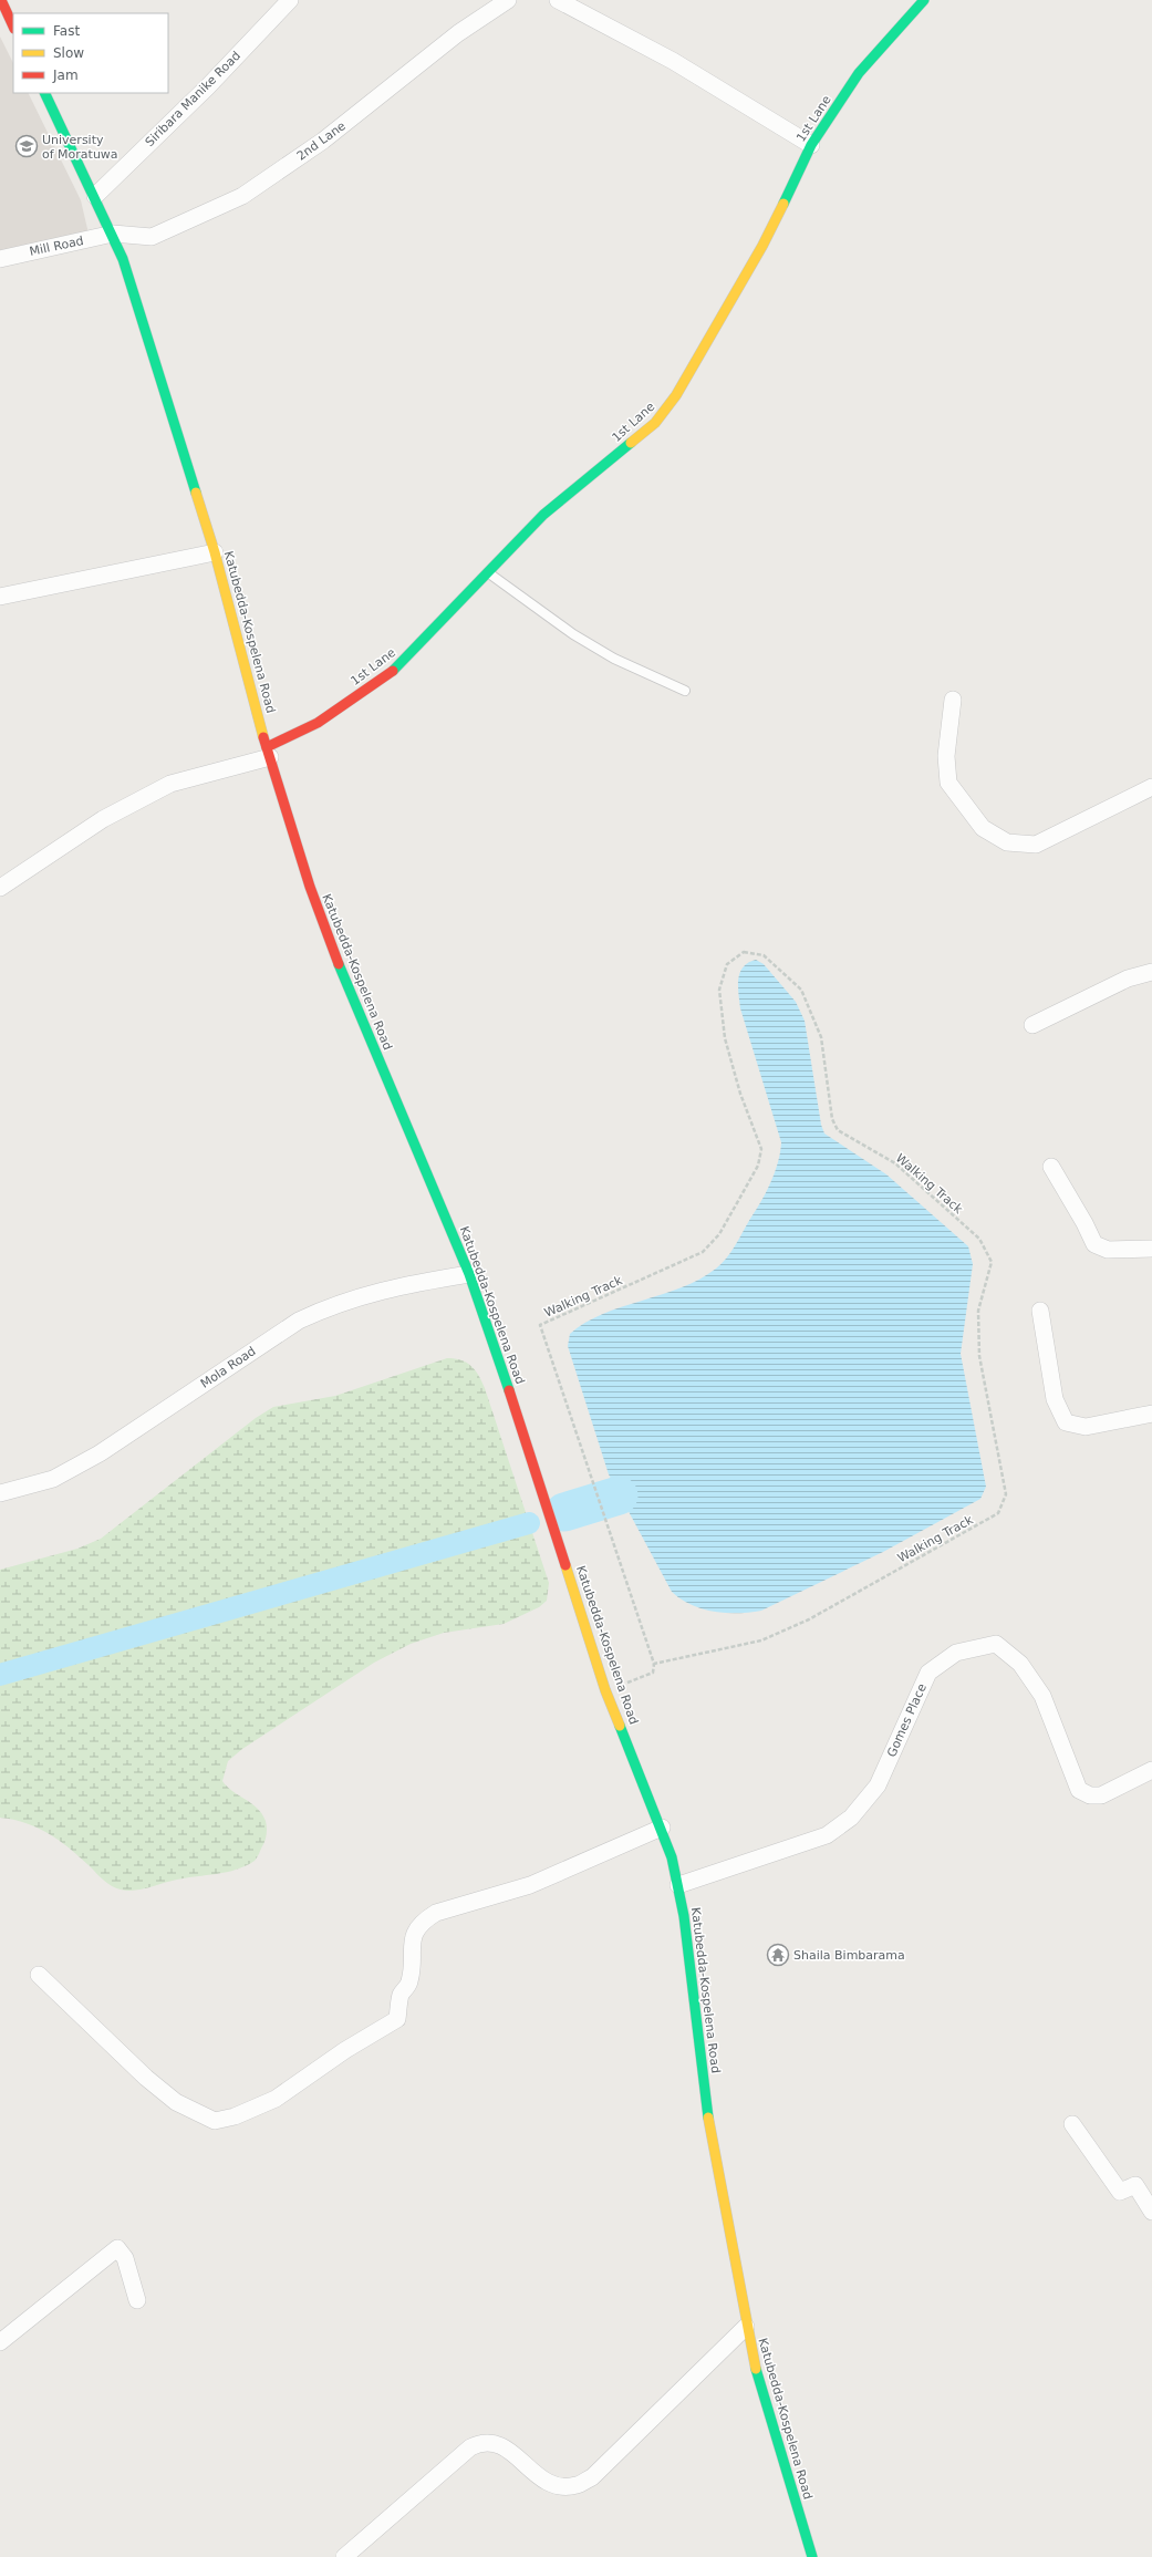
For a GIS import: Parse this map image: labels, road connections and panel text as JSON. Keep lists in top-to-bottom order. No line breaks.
{"streets":{"main road":["1st Lane","Katubedda-Kospelena Road"],"street":["Siribara Manike Road","2nd Lane","Mill Road","Mola Road","Gomes Place"],"path":["Walking Track"]},"crossings":[["Siribara Manike Road","Katubedda-Kospelena Road"],["1st Lane","Katubedda-Kospelena Road"],["2nd Lane","Mill Road"],["2nd Lane","Katubedda-Kospelena Road"],["Mill Road","Katubedda-Kospelena Road"],["Katubedda-Kospelena Road","Mola Road"],["Katubedda-Kospelena Road","Gomes Place"]],"places":{"school or university":["University of Moratuwa"],"temple":["Shaila Bimbarama"]},"legend":["Fast","Slow","Jam"]}
